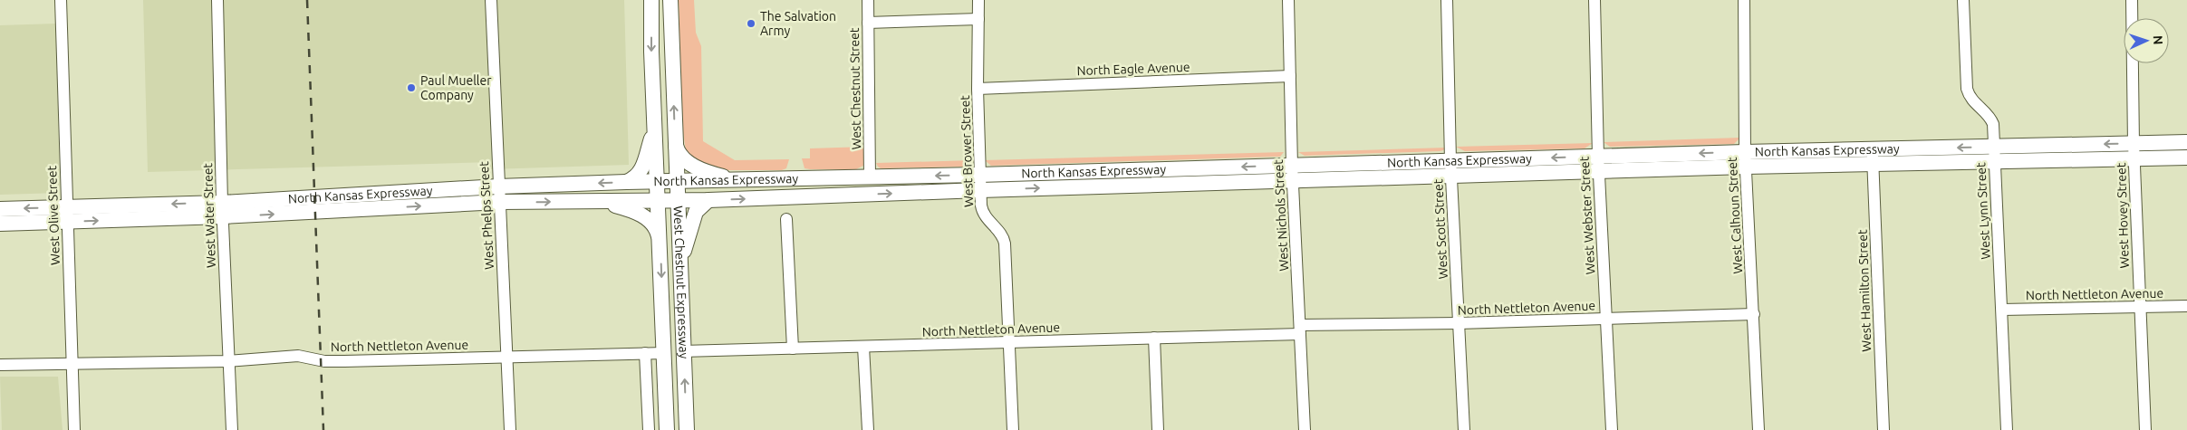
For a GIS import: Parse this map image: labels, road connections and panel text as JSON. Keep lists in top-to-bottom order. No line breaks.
{"streets":{"main road":["North Kansas Expressway","West Chestnut Expressway"],"street":["North Eagle Avenue","West Chestnut Street","West Brower Street","West Lynn Street","West Olive Street","West Water Street","West Phelps Street","West Nichols Street","West Webster Street","West Calhoun Street","West Hovey Street","West Scott Street","West Hamilton Street","North Nettleton Avenue"]},"crossings":[["North Eagle Avenue","West Brower Street"],["North Eagle Avenue","West Nichols Street"],["West Chestnut Street","North Kansas Expressway"],["North Kansas Expressway","West Brower Street"],["North Kansas Expressway","West Lynn Street"],["North Kansas Expressway","West Olive Street"],["North Kansas Expressway","West Water Street"],["North Kansas Expressway","West Phelps Street"],["North Kansas Expressway","West Nichols Street"],["North Kansas Expressway","West Webster Street"],["North Kansas Expressway","West Calhoun Street"],["North Kansas Expressway","West Hovey Street"],["North Kansas Expressway","West Scott Street"],["North Kansas Expressway","West Chestnut Expressway"],["North Kansas Expressway","West Hamilton Street"],["West Brower Street","North Nettleton Avenue"],["West Lynn Street","North Nettleton Avenue"],["West Olive Street","North Nettleton Avenue"],["West Water Street","North Nettleton Avenue"],["West Phelps Street","North Nettleton Avenue"],["West Nichols Street","North Nettleton Avenue"],["West Webster Street","North Nettleton Avenue"],["West Calhoun Street","North Nettleton Avenue"],["West Hovey Street","North Nettleton Avenue"],["West Scott Street","North Nettleton Avenue"],["West Chestnut Expressway","North Nettleton Avenue"]],"places":["The Salvation Army","Paul Mueller Company"],"north":"right"}
